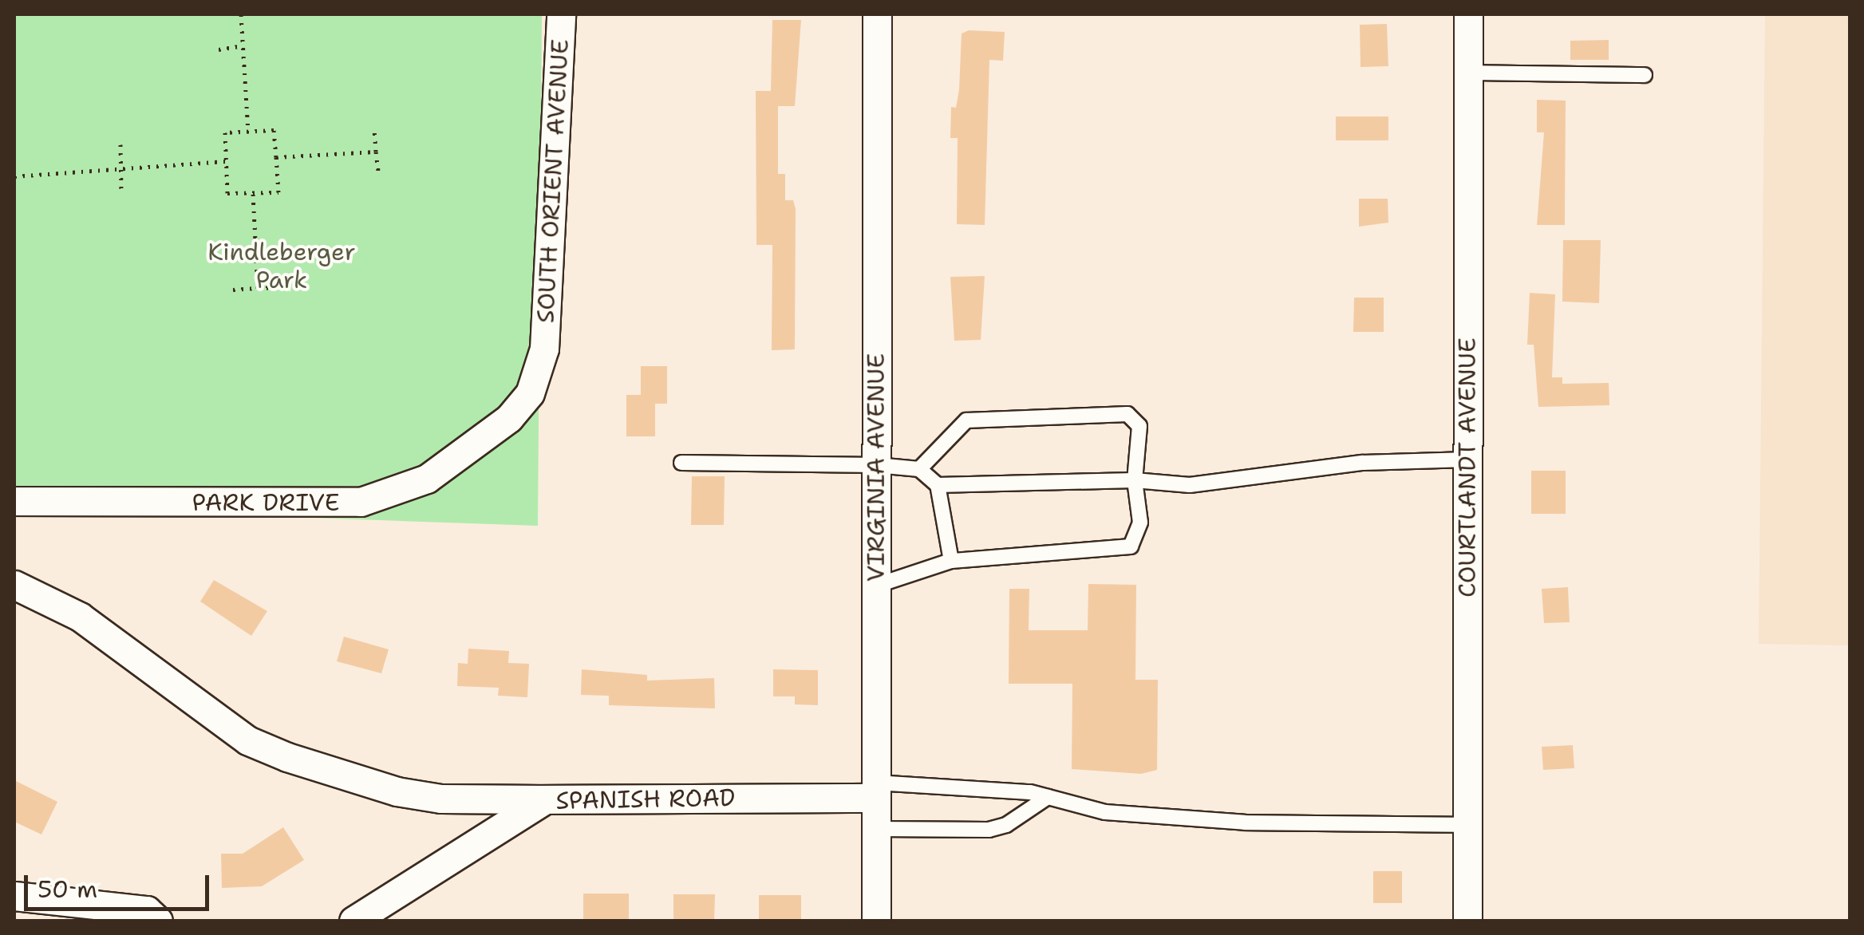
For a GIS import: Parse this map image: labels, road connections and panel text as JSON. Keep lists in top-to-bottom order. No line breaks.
{"streets":{"street":["SOUTH ORIENT AVENUE","VIRGINIA AVENUE","COURTLANDT AVENUE","PARK DRIVE","SPANISH ROAD"]},"crossings":[["SOUTH ORIENT AVENUE","PARK DRIVE"],["VIRGINIA AVENUE","SPANISH ROAD"]],"parks":["Kindleberger Park"],"scale_bar":"50 m"}
